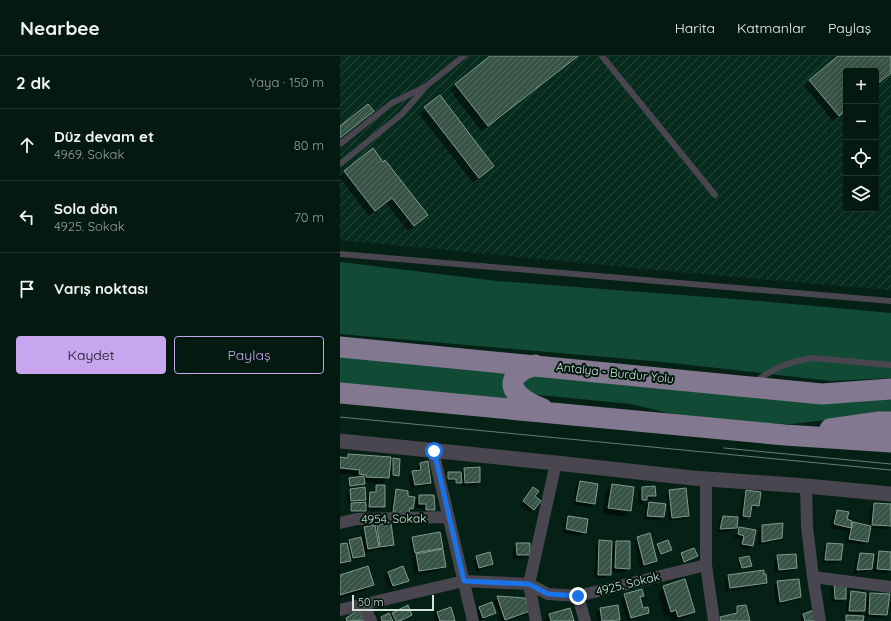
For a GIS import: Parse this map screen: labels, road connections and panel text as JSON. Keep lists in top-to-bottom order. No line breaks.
{"streets":{"highway":["Antalya - Burdur Yolu"],"street":["4954. Sokak","4925. Sokak"]},"scale_bar":"50 m","page":{"header":"Nearbee","nav":["Harita","Katmanlar","Paylaş"],"heading":["2 dk","Yaya · 150 m"],"map_buttons":["+","−"],"list":[["Düz devam et","4969. Sokak","80 m"],["Sola dön","4925. Sokak","70 m"],"Varış noktası"],"buttons":["Kaydet","Paylaş"],"scale":"50 m"}}
